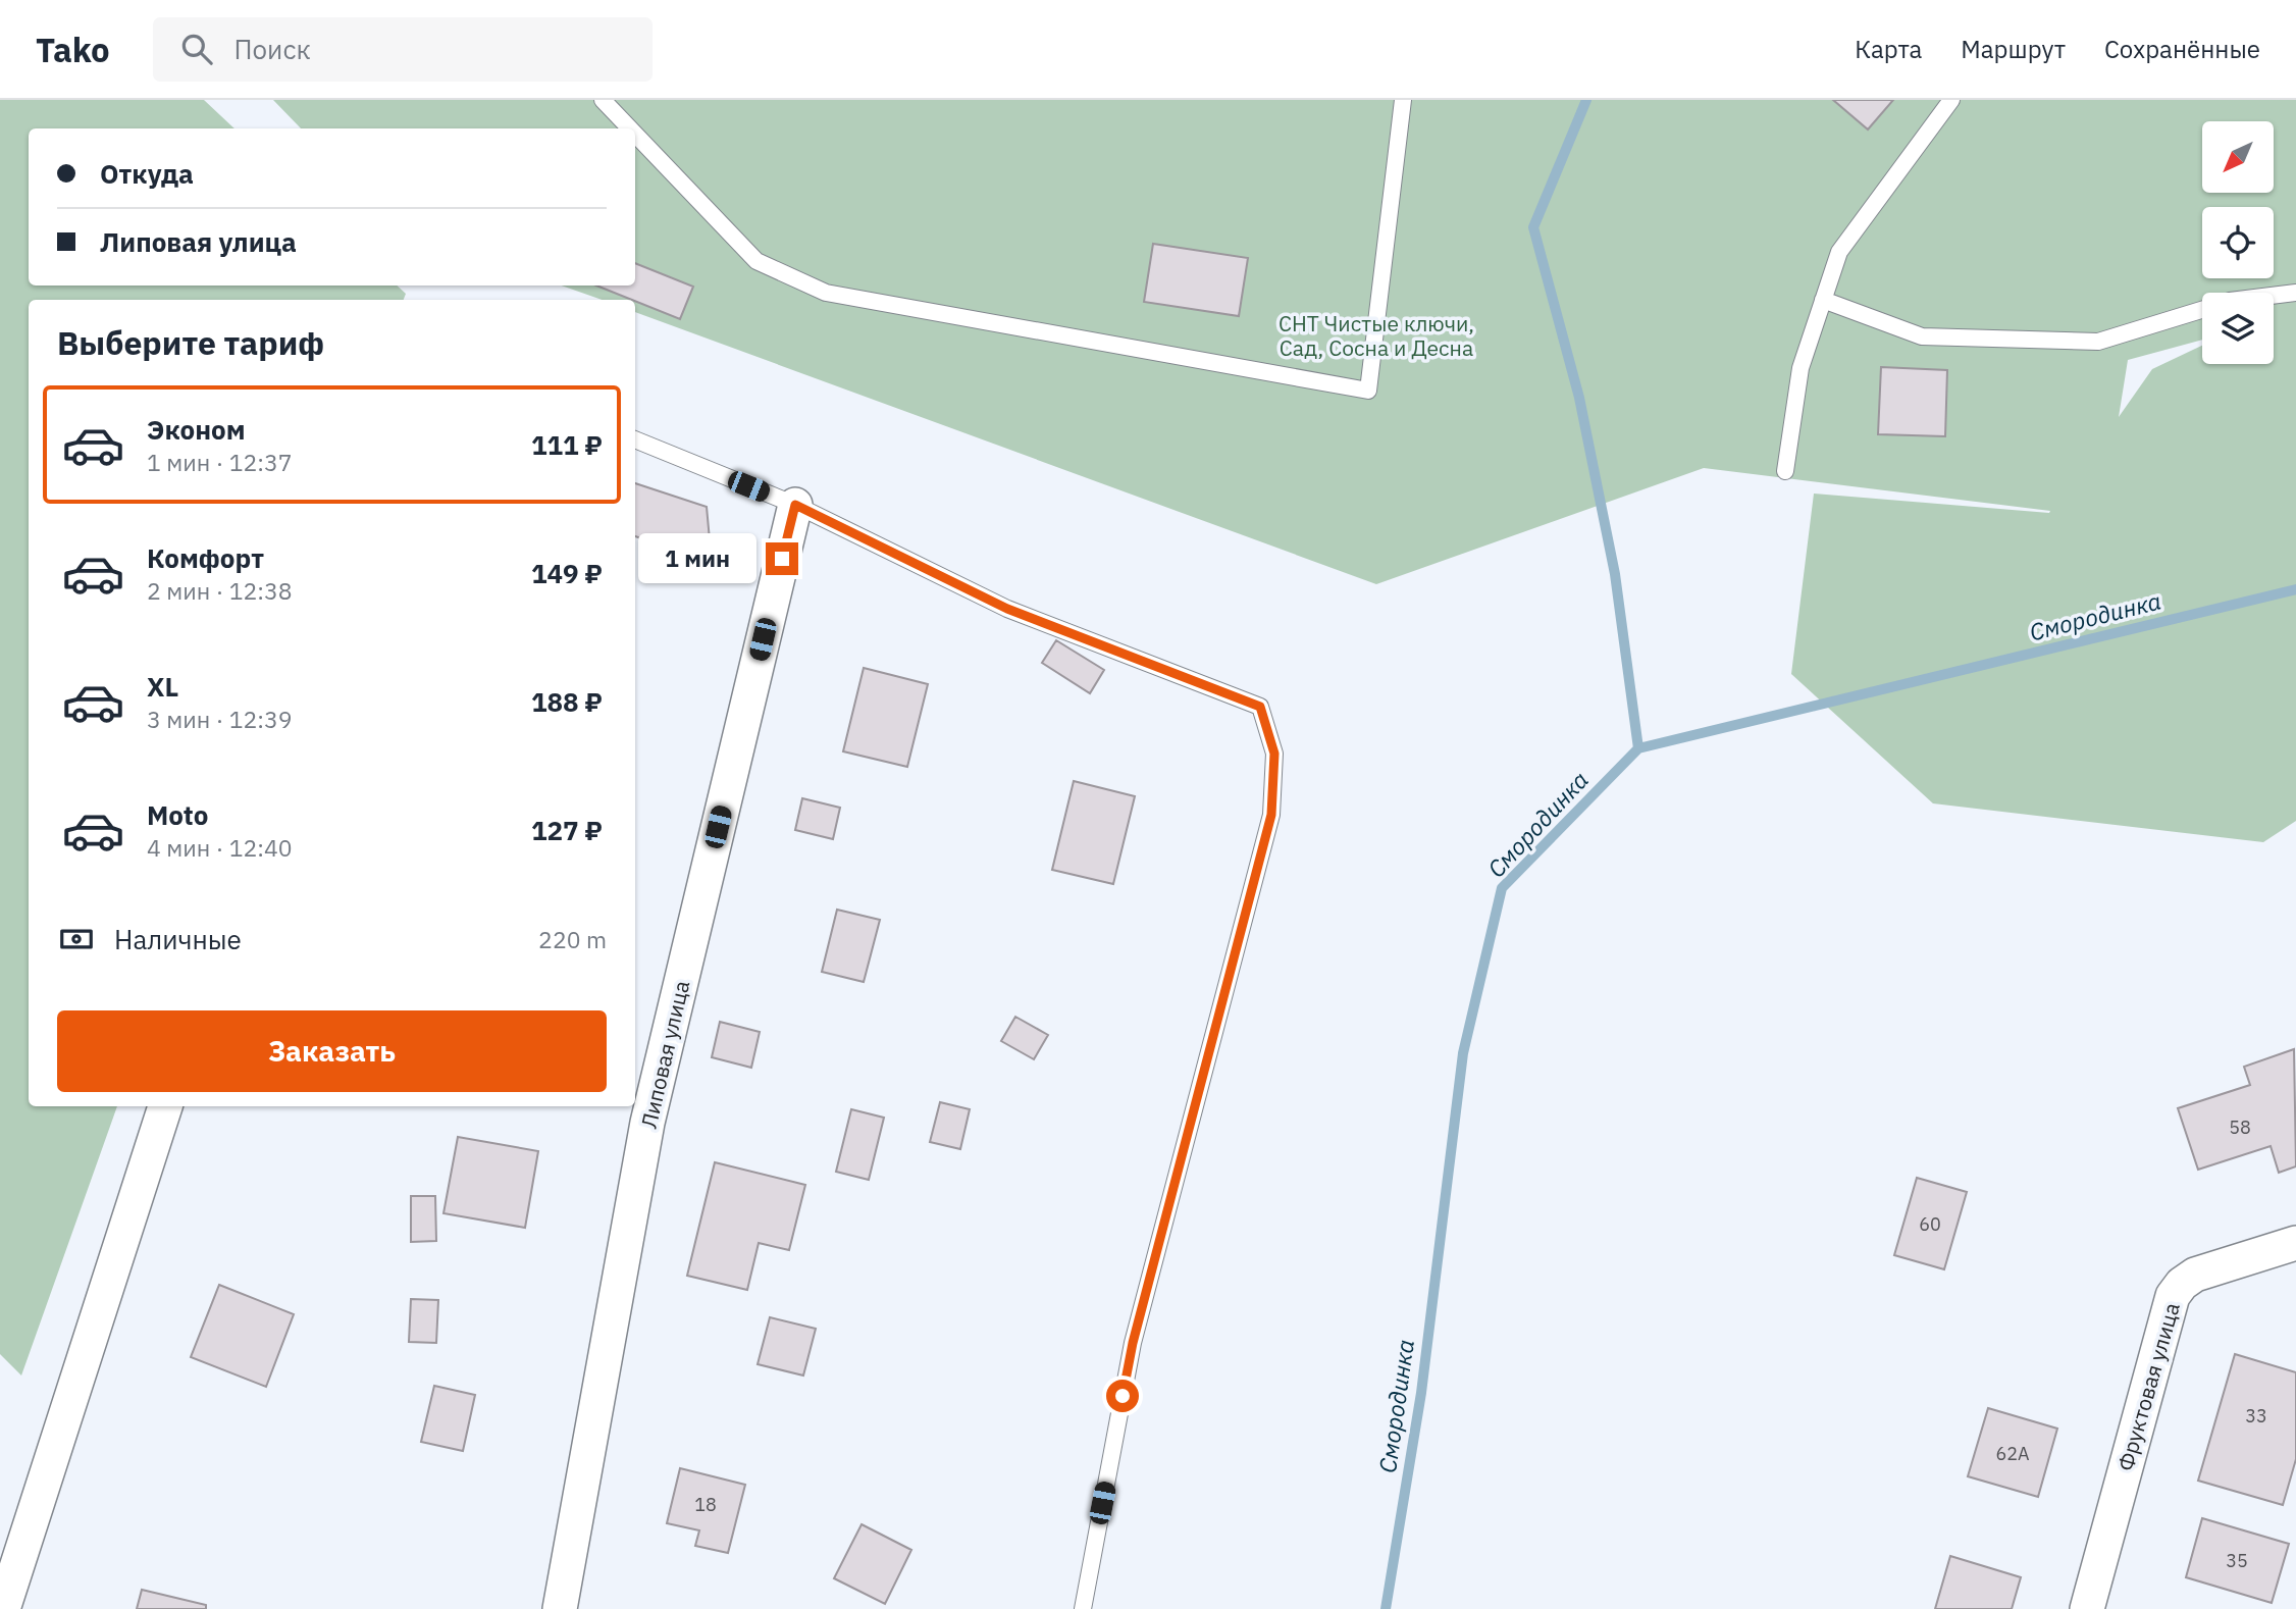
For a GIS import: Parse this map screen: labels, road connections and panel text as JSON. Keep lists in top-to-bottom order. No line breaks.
{"streets":{"street":["Липовая улица","Фруктовая улица"]},"water":["Смородинка"],"parks":["СНТ Чистые ключи, Сад, Сосна и Десна"],"house_numbers":["58","60","33","62А","18","35"],"north":"bottom left","page":{"header":"Tako","search":"Поиск","nav":["Карта","Маршрут","Сохранённые"],"banner":["Откуда","Липовая улица"],"heading":"Выберите тариф","list":[{"name":"Эконом","note":"1 мин · 12:37","value":"111 ₽"},{"name":"Комфорт","note":"2 мин · 12:38","value":"149 ₽"},{"name":"XL","note":"3 мин · 12:39","value":"188 ₽"},{"name":"Moto","note":"4 мин · 12:40","value":"127 ₽"}],"bubble":"1 мин","pay":["Наличные","220 m"],"buttons":"Заказать"}}
